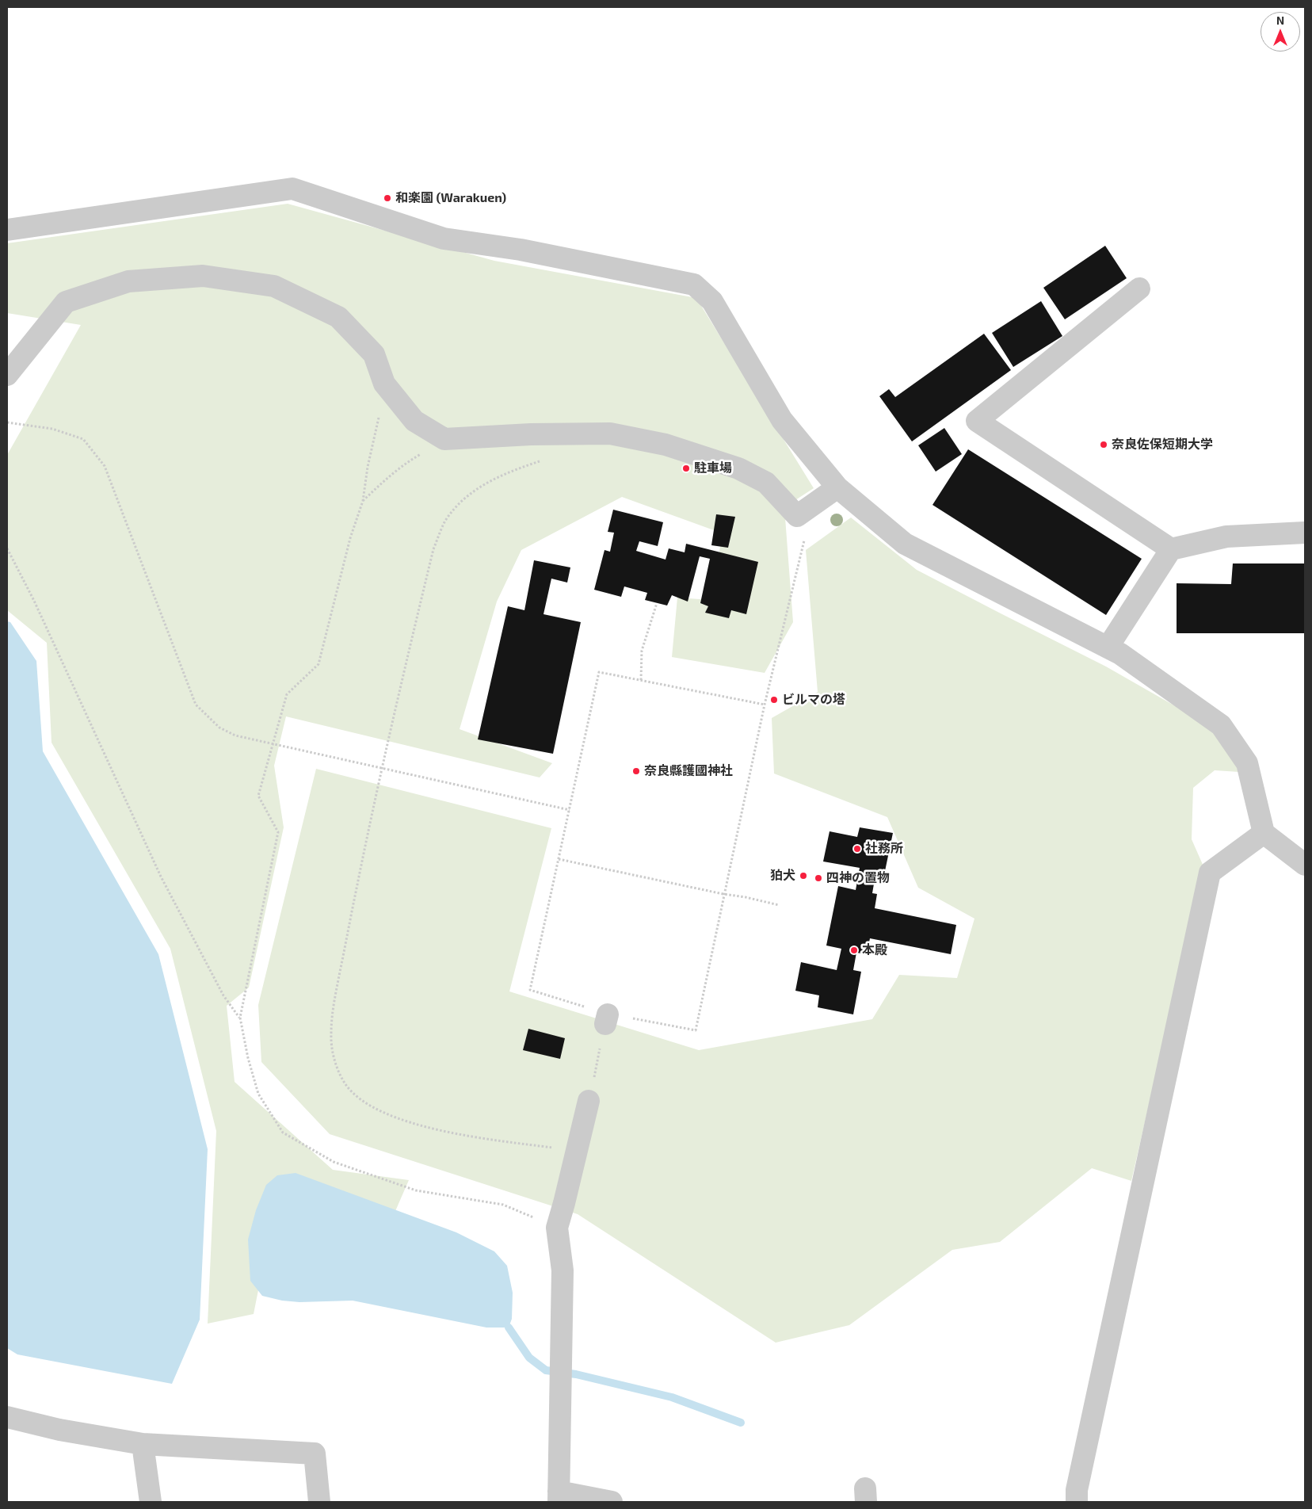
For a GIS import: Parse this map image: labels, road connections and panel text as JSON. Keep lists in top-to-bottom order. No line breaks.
{"places":["和楽園 (Warakuen)","奈良佐保短期大学","駐車場","ビルマの塔","奈良縣護國神社","社務所","狛犬","四神の置物","本殿"],"north":"top"}
